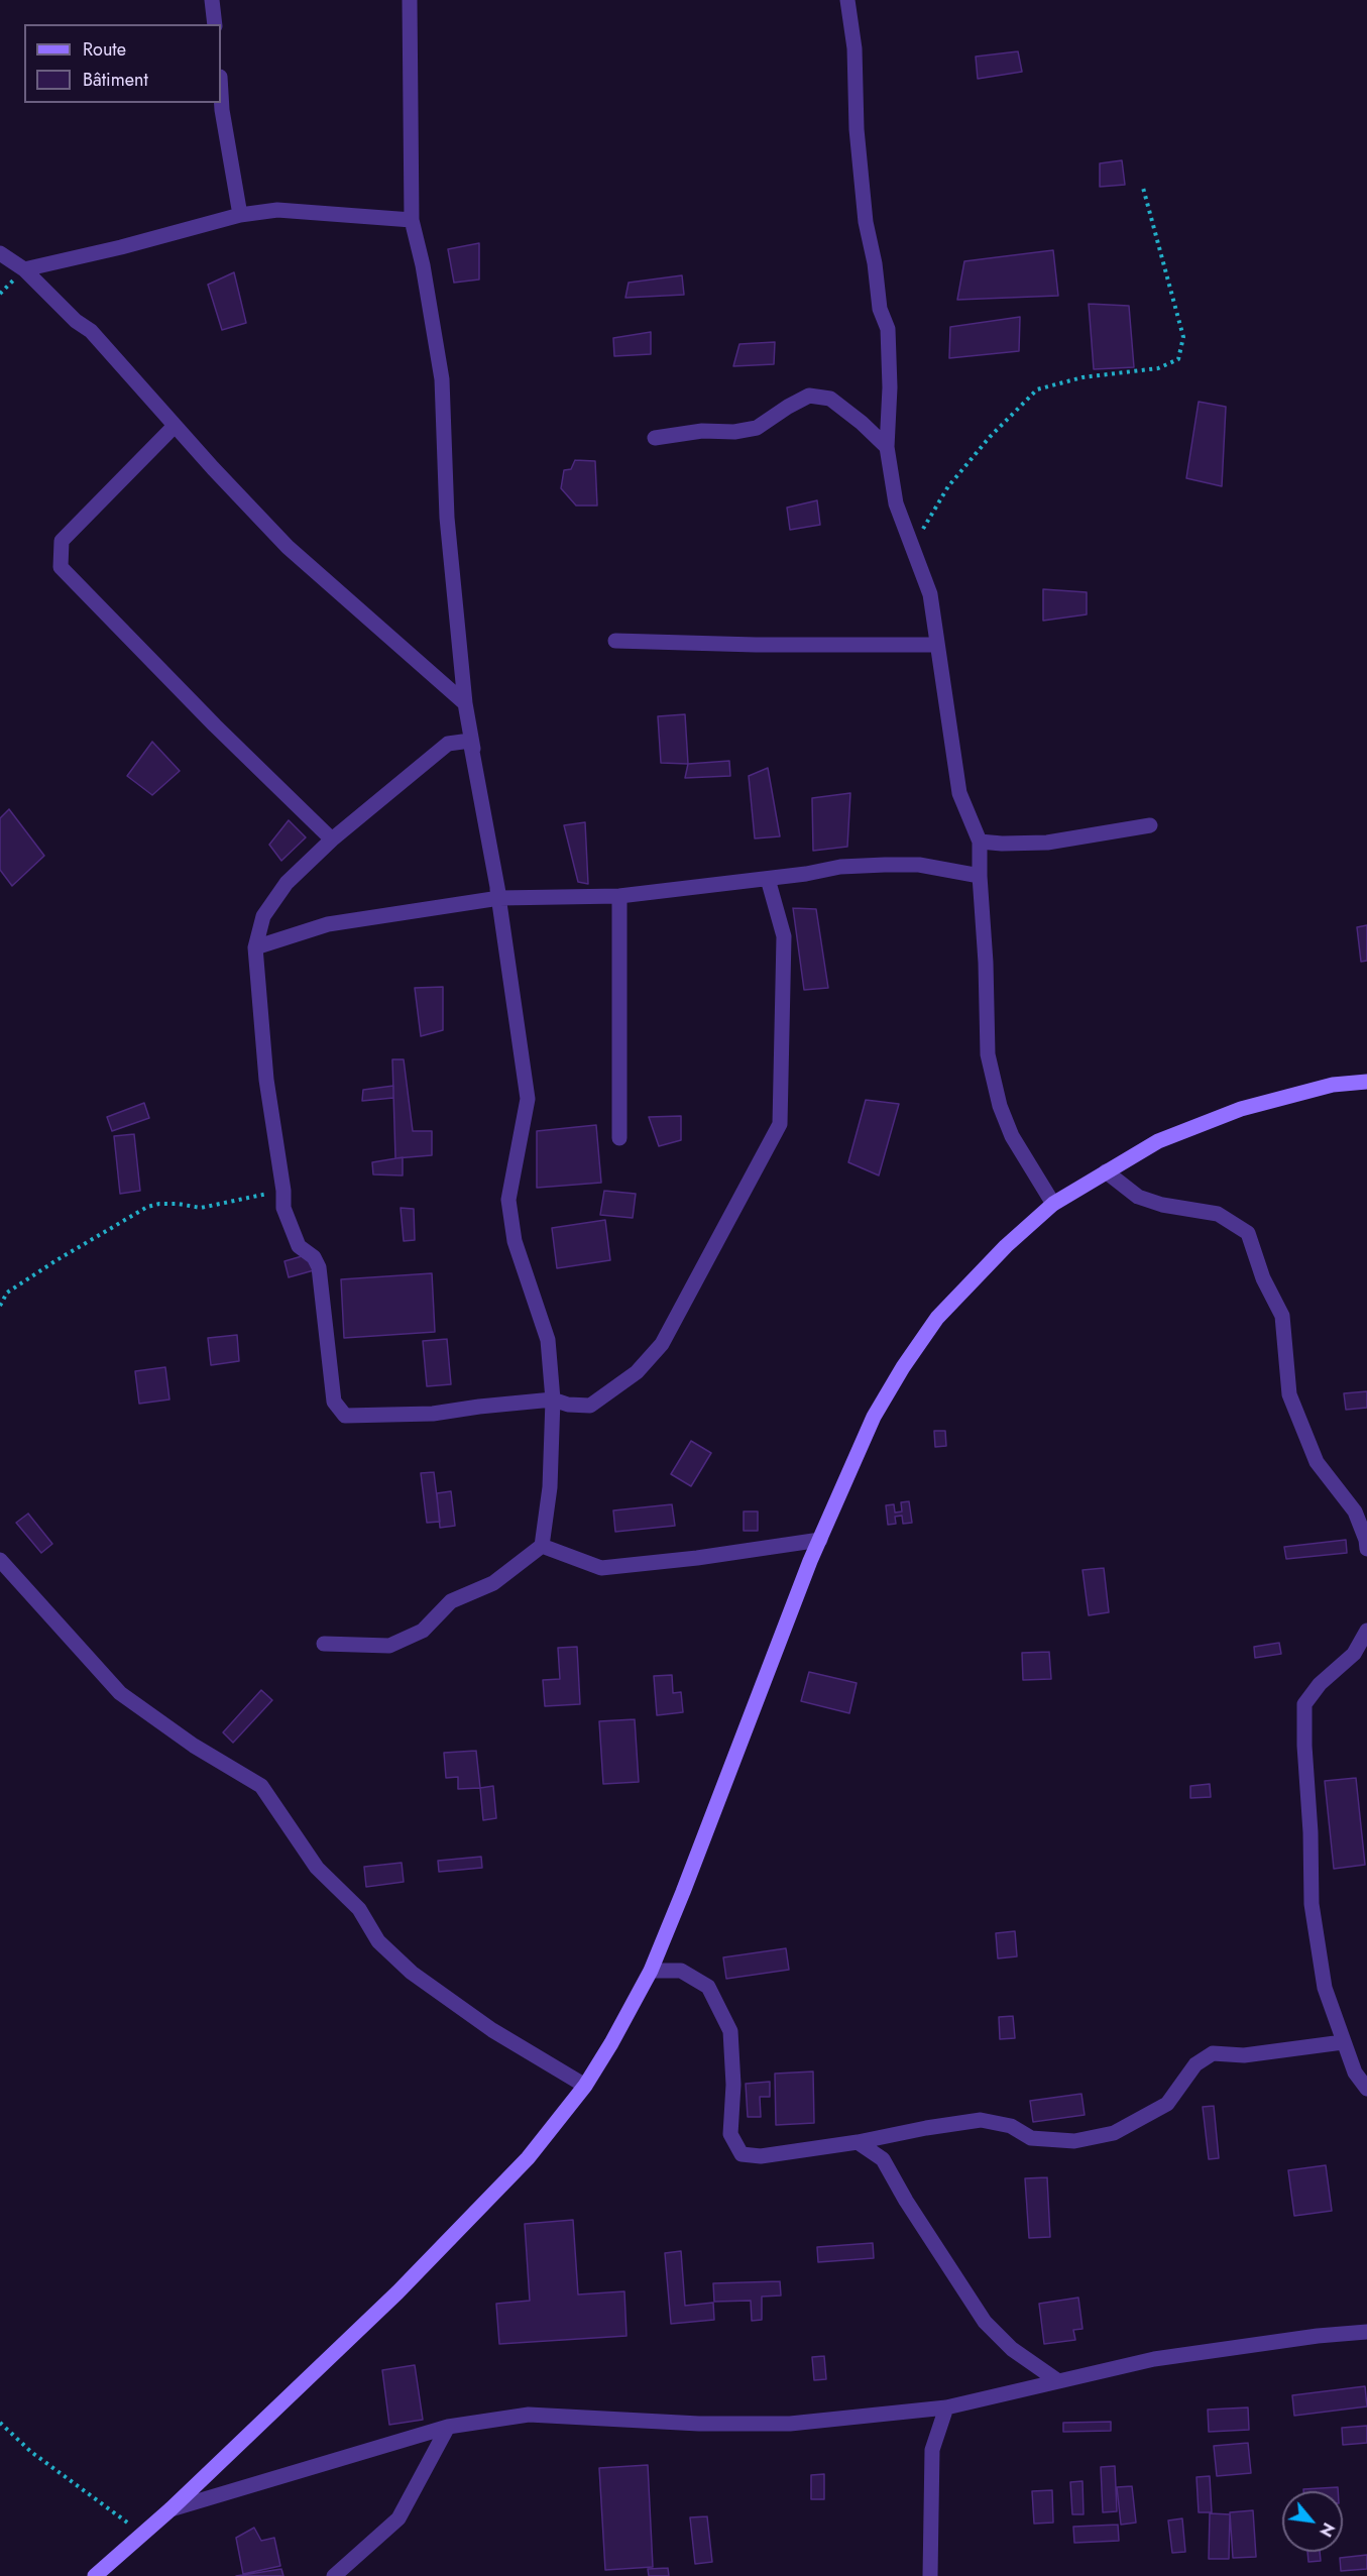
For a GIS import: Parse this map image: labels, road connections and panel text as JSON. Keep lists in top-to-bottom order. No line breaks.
{"legend":["Route","Bâtiment"],"north":"bottom right"}
